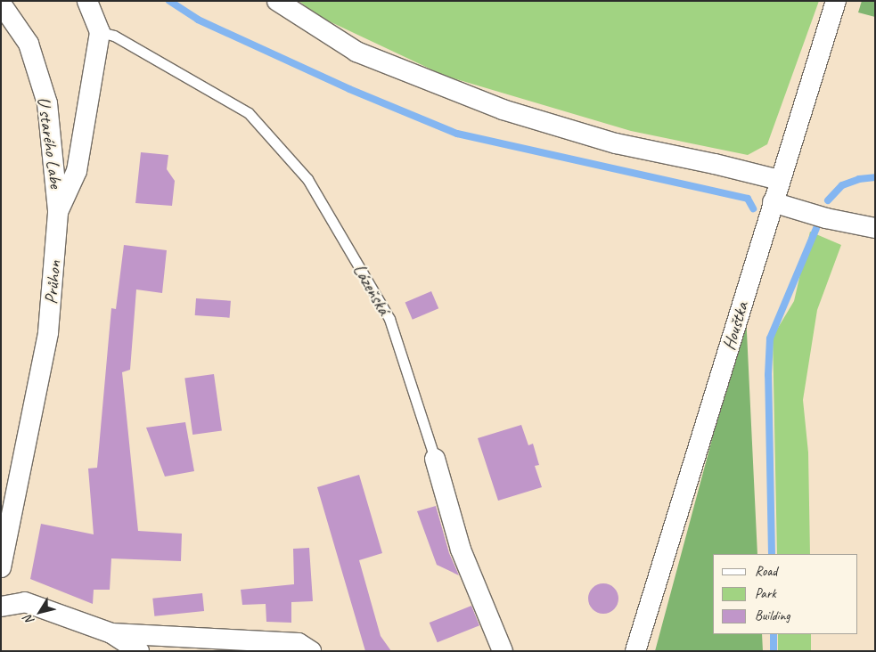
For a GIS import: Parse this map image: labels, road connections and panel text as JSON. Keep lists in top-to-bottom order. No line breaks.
{"streets":{"street":["U starého Labe","Průhon","Lázeňská","Houštka"]},"crossings":[["U starého Labe","Průhon"],["Průhon","Lázeňská"]],"legend":["Road","Park","Building"],"north":"bottom left"}
